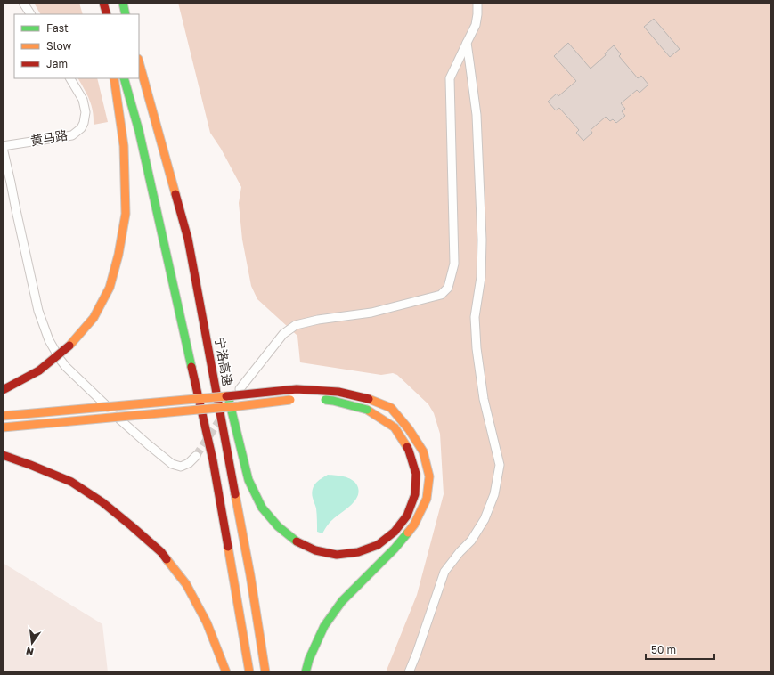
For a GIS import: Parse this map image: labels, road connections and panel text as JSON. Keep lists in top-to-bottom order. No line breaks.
{"streets":{"highway":["宁洛高速"],"street":["黄马路"]},"legend":["Fast","Slow","Jam"],"scale_bar":"50 m","north":"bottom"}
